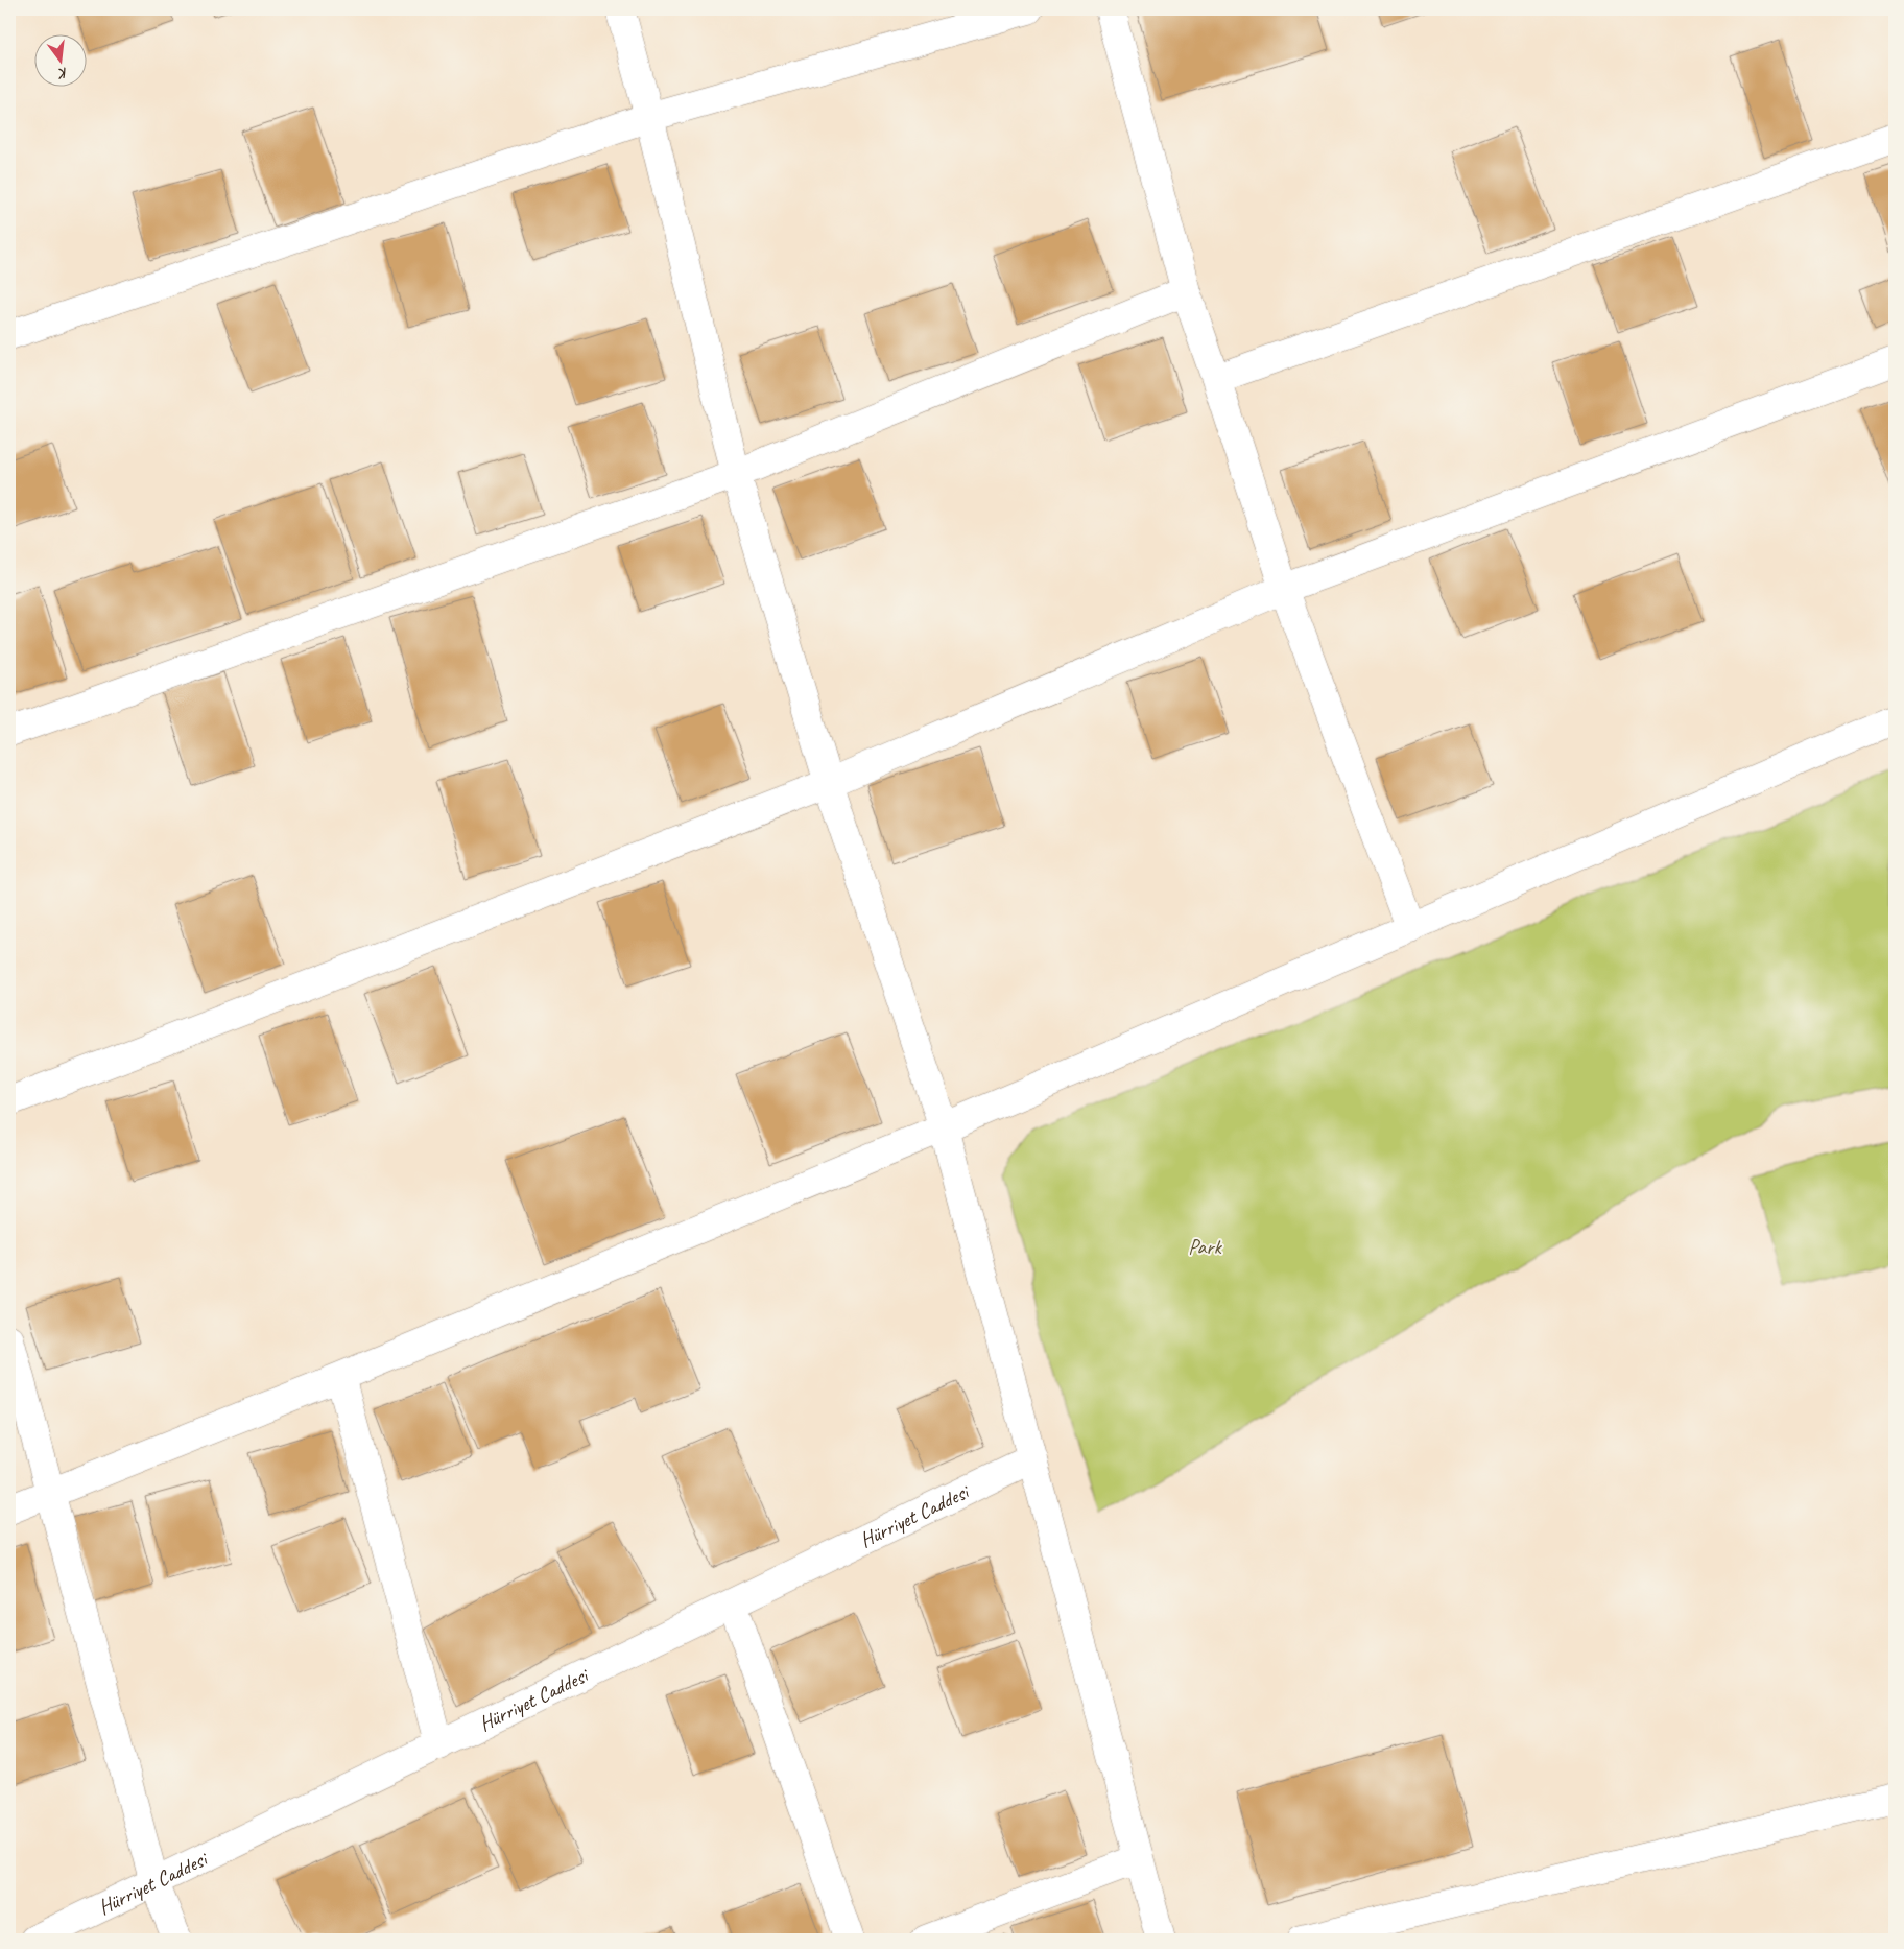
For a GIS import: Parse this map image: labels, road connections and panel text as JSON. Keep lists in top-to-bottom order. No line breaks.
{"streets":{"street":["Hürriyet Caddesi"]},"parks":["Park"],"north":"bottom"}
